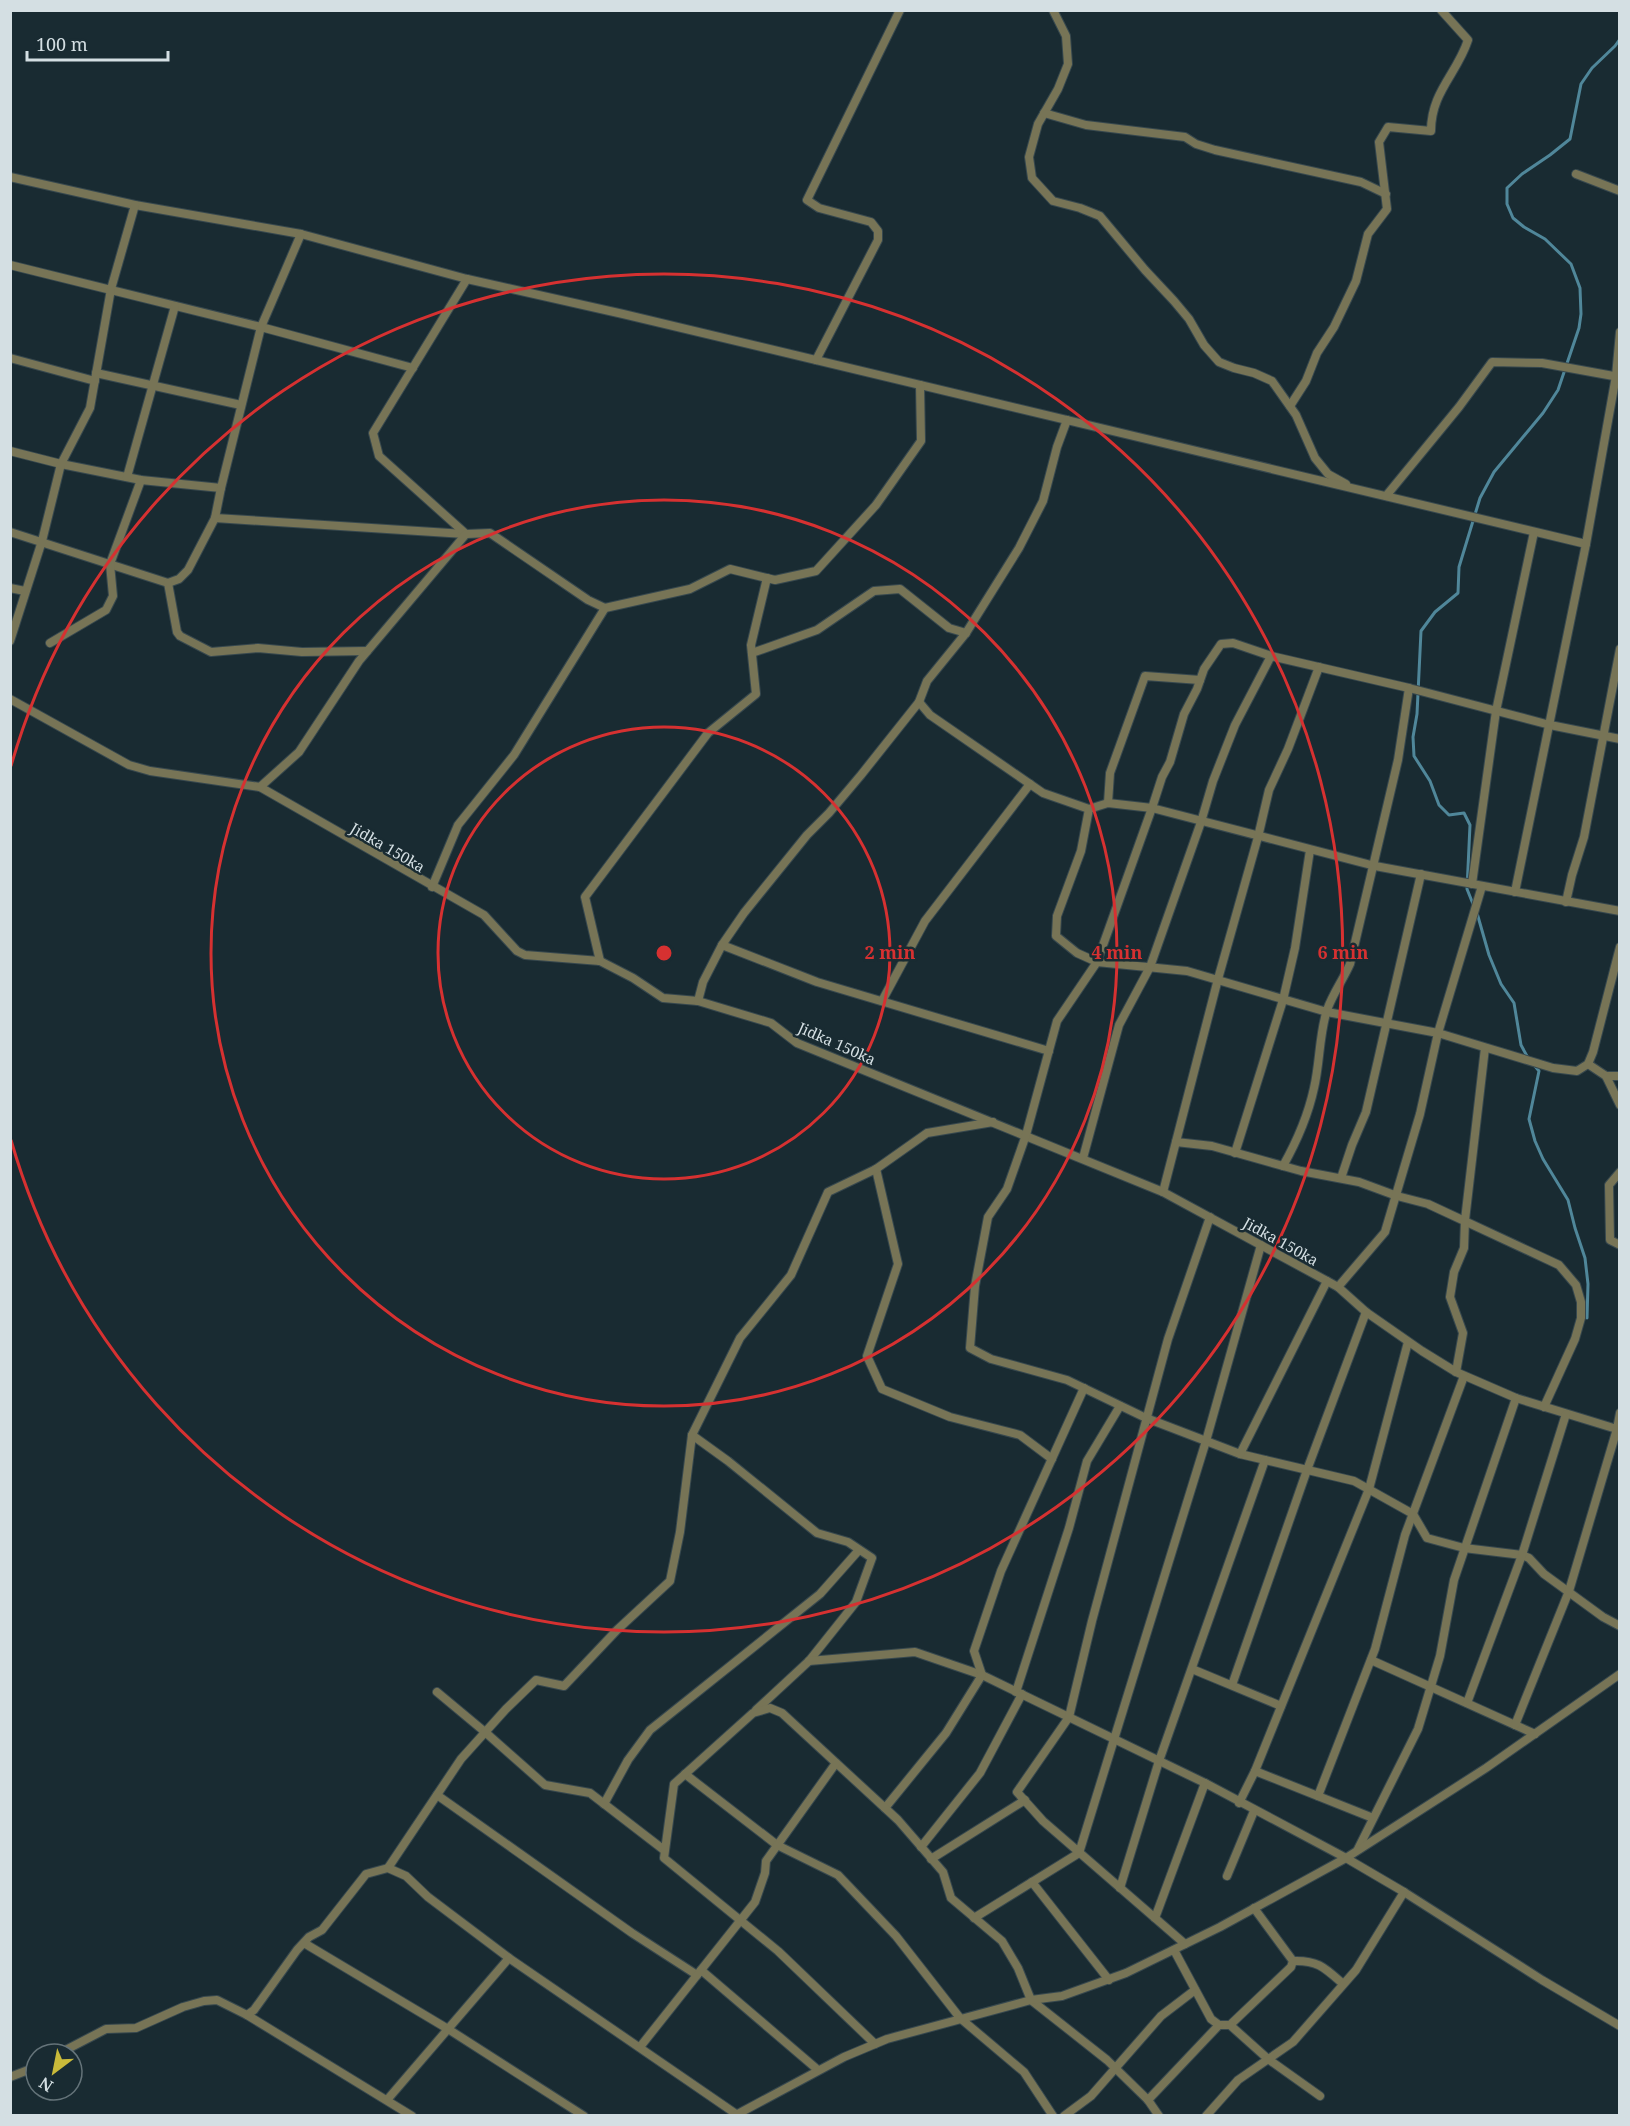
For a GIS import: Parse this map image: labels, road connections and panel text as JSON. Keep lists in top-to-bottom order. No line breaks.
{"streets":{"street":["Jidka 150ka"]},"scale_bar":"100 m","north":"bottom left","rings":["2 min","4 min","6 min"]}
